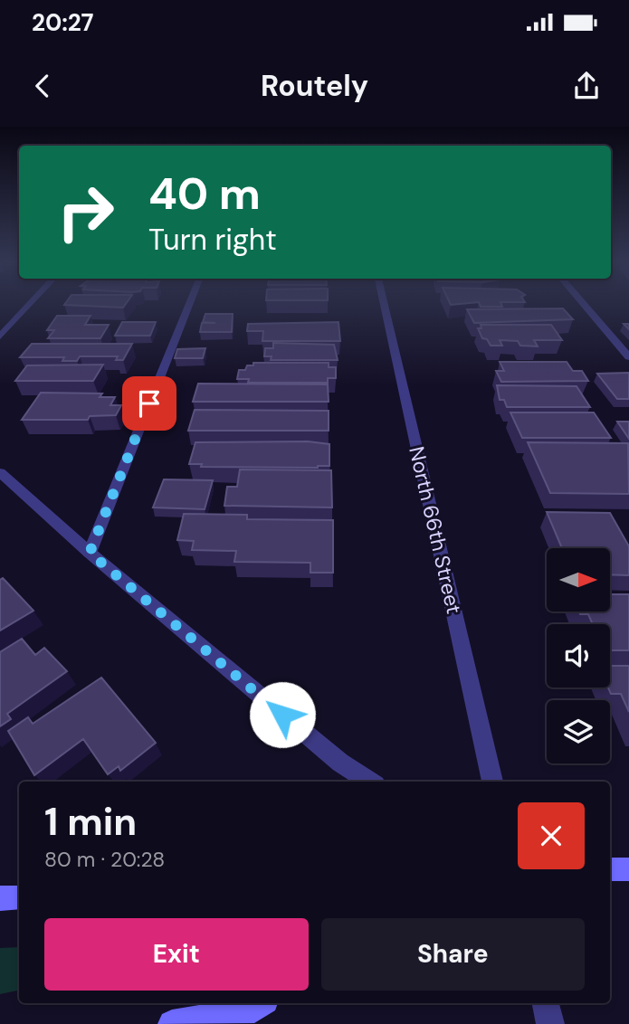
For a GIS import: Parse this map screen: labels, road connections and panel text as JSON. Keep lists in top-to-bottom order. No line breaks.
{"streets":{"street":["North 66th Street"]},"north":"right","page":{"status":"20:27","header":"Routely","turn":["40 m","Turn right"],"heading":["1 min","80 m · 20:28"],"buttons":["Exit","Share"]}}
